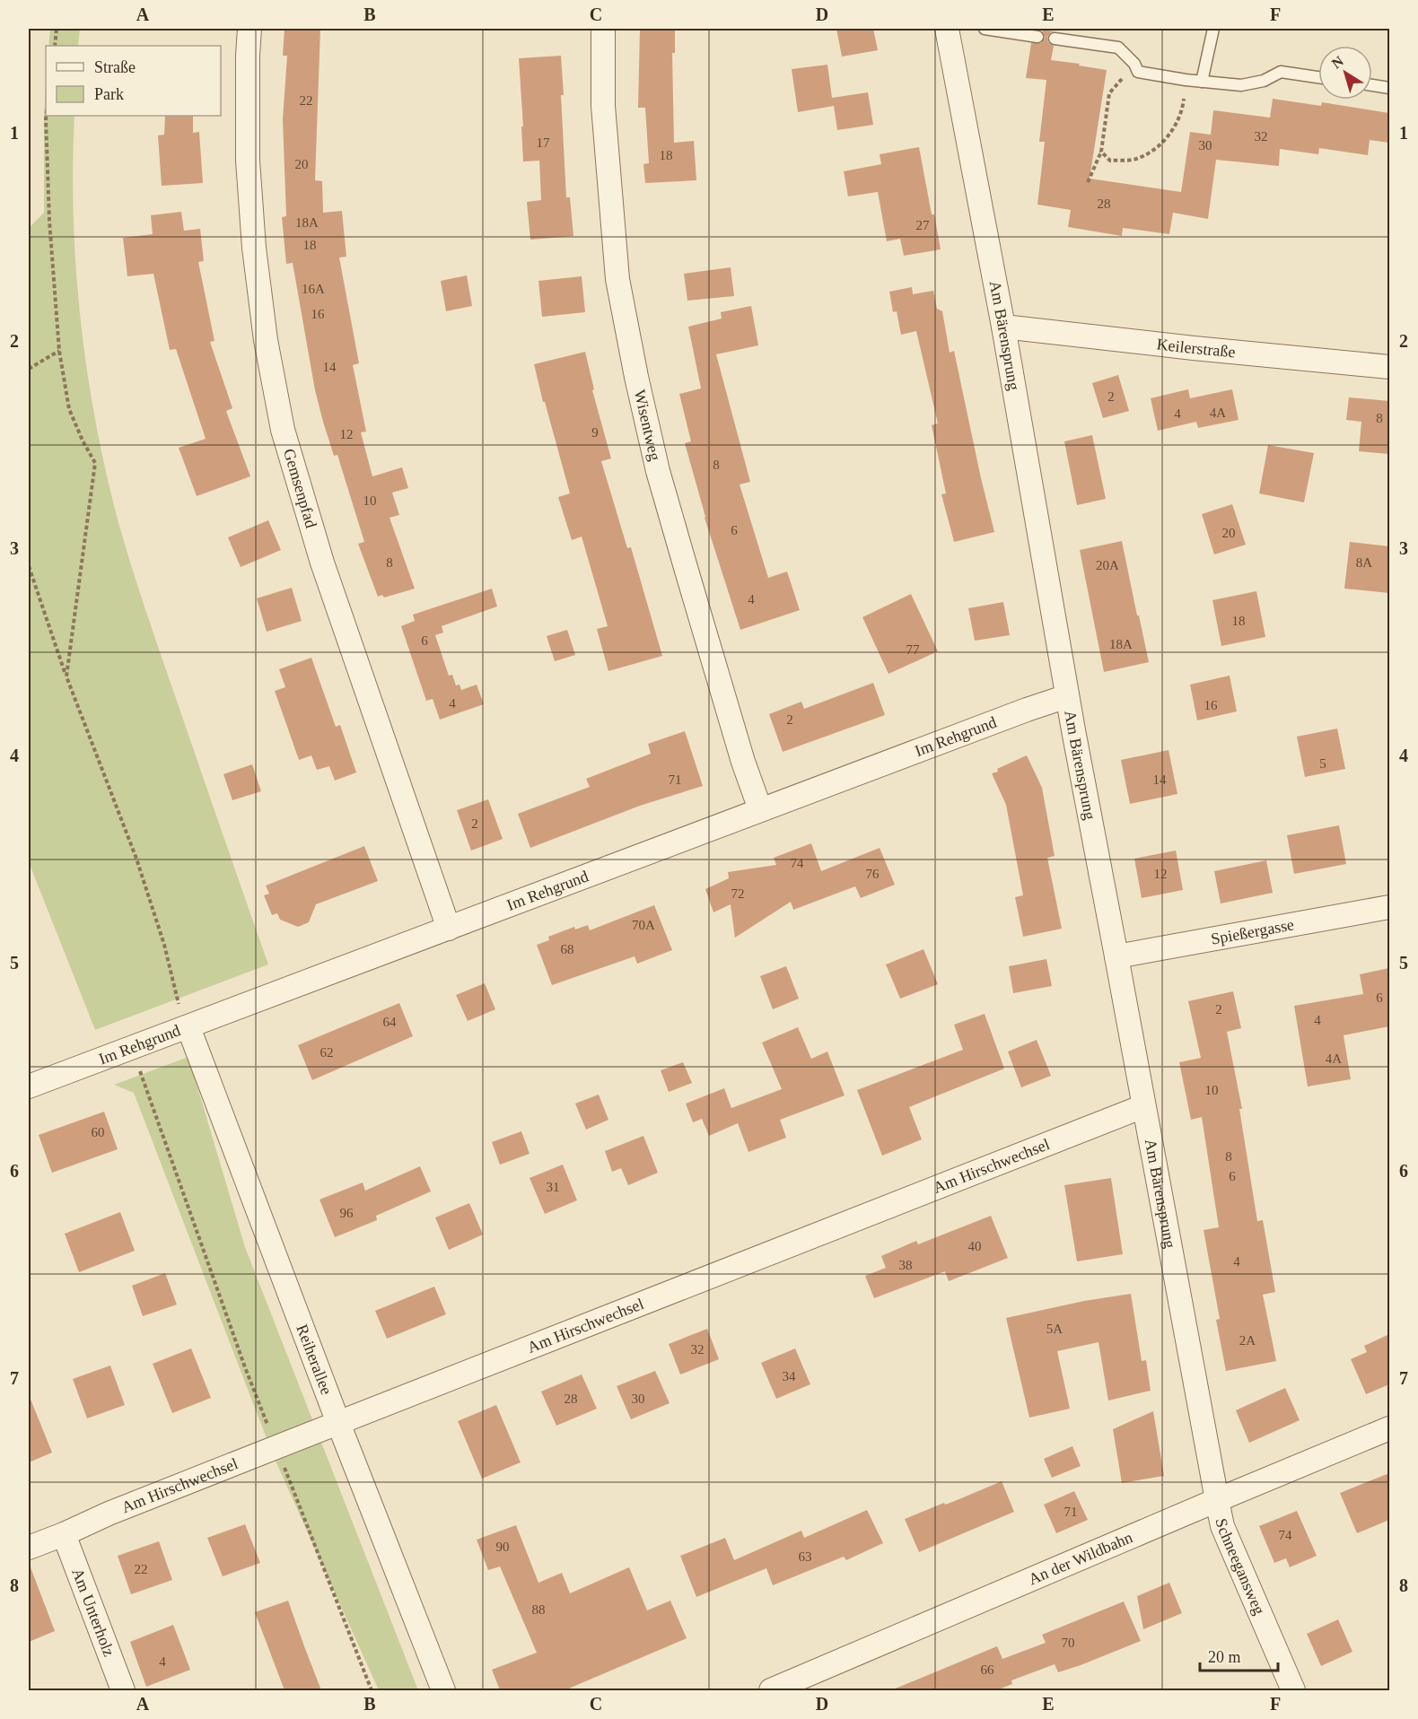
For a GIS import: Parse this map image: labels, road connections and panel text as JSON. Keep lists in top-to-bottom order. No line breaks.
{"streets":{"street":["Am Bärensprung","Keilerstraße","Wisentweg","Gemsenpfad","Im Rehgrund","Spießergasse","Am Hirschwechsel","Reiherallee","An der Wildbahn","Schneegansweg","Am Unterholz"]},"crossings":[["Am Bärensprung","Keilerstraße"],["Am Bärensprung","Im Rehgrund"],["Am Bärensprung","Spießergasse"],["Am Bärensprung","Am Hirschwechsel"],["Am Bärensprung","An der Wildbahn"],["Am Bärensprung","Schneegansweg"],["Wisentweg","Im Rehgrund"],["Gemsenpfad","Im Rehgrund"],["Im Rehgrund","Reiherallee"],["Am Hirschwechsel","Reiherallee"],["Am Hirschwechsel","Am Unterholz"],["An der Wildbahn","Schneegansweg"]],"house_numbers":["22","32","17","30","18","20","28","18A","27","18","16A","16","14","2","4A","4","8","9","12","8","10","6","20","8","8A","20A","4","18","6","18A","77","4","16","2","5","71","14","2","74","76","12","72","70A","68","6","2","4","64","62","4A","10","60","8","6","31","96","40","4","38","5A","2A","32","34","28","30","71","74","90","63","22","88","70","4","66"],"legend":["Straße","Park"],"scale_bar":"20 m","north":"top left","grid":{"columns":["A","B","C","D","E","F"],"rows":["1","2","3","4","5","6","7","8"]}}
